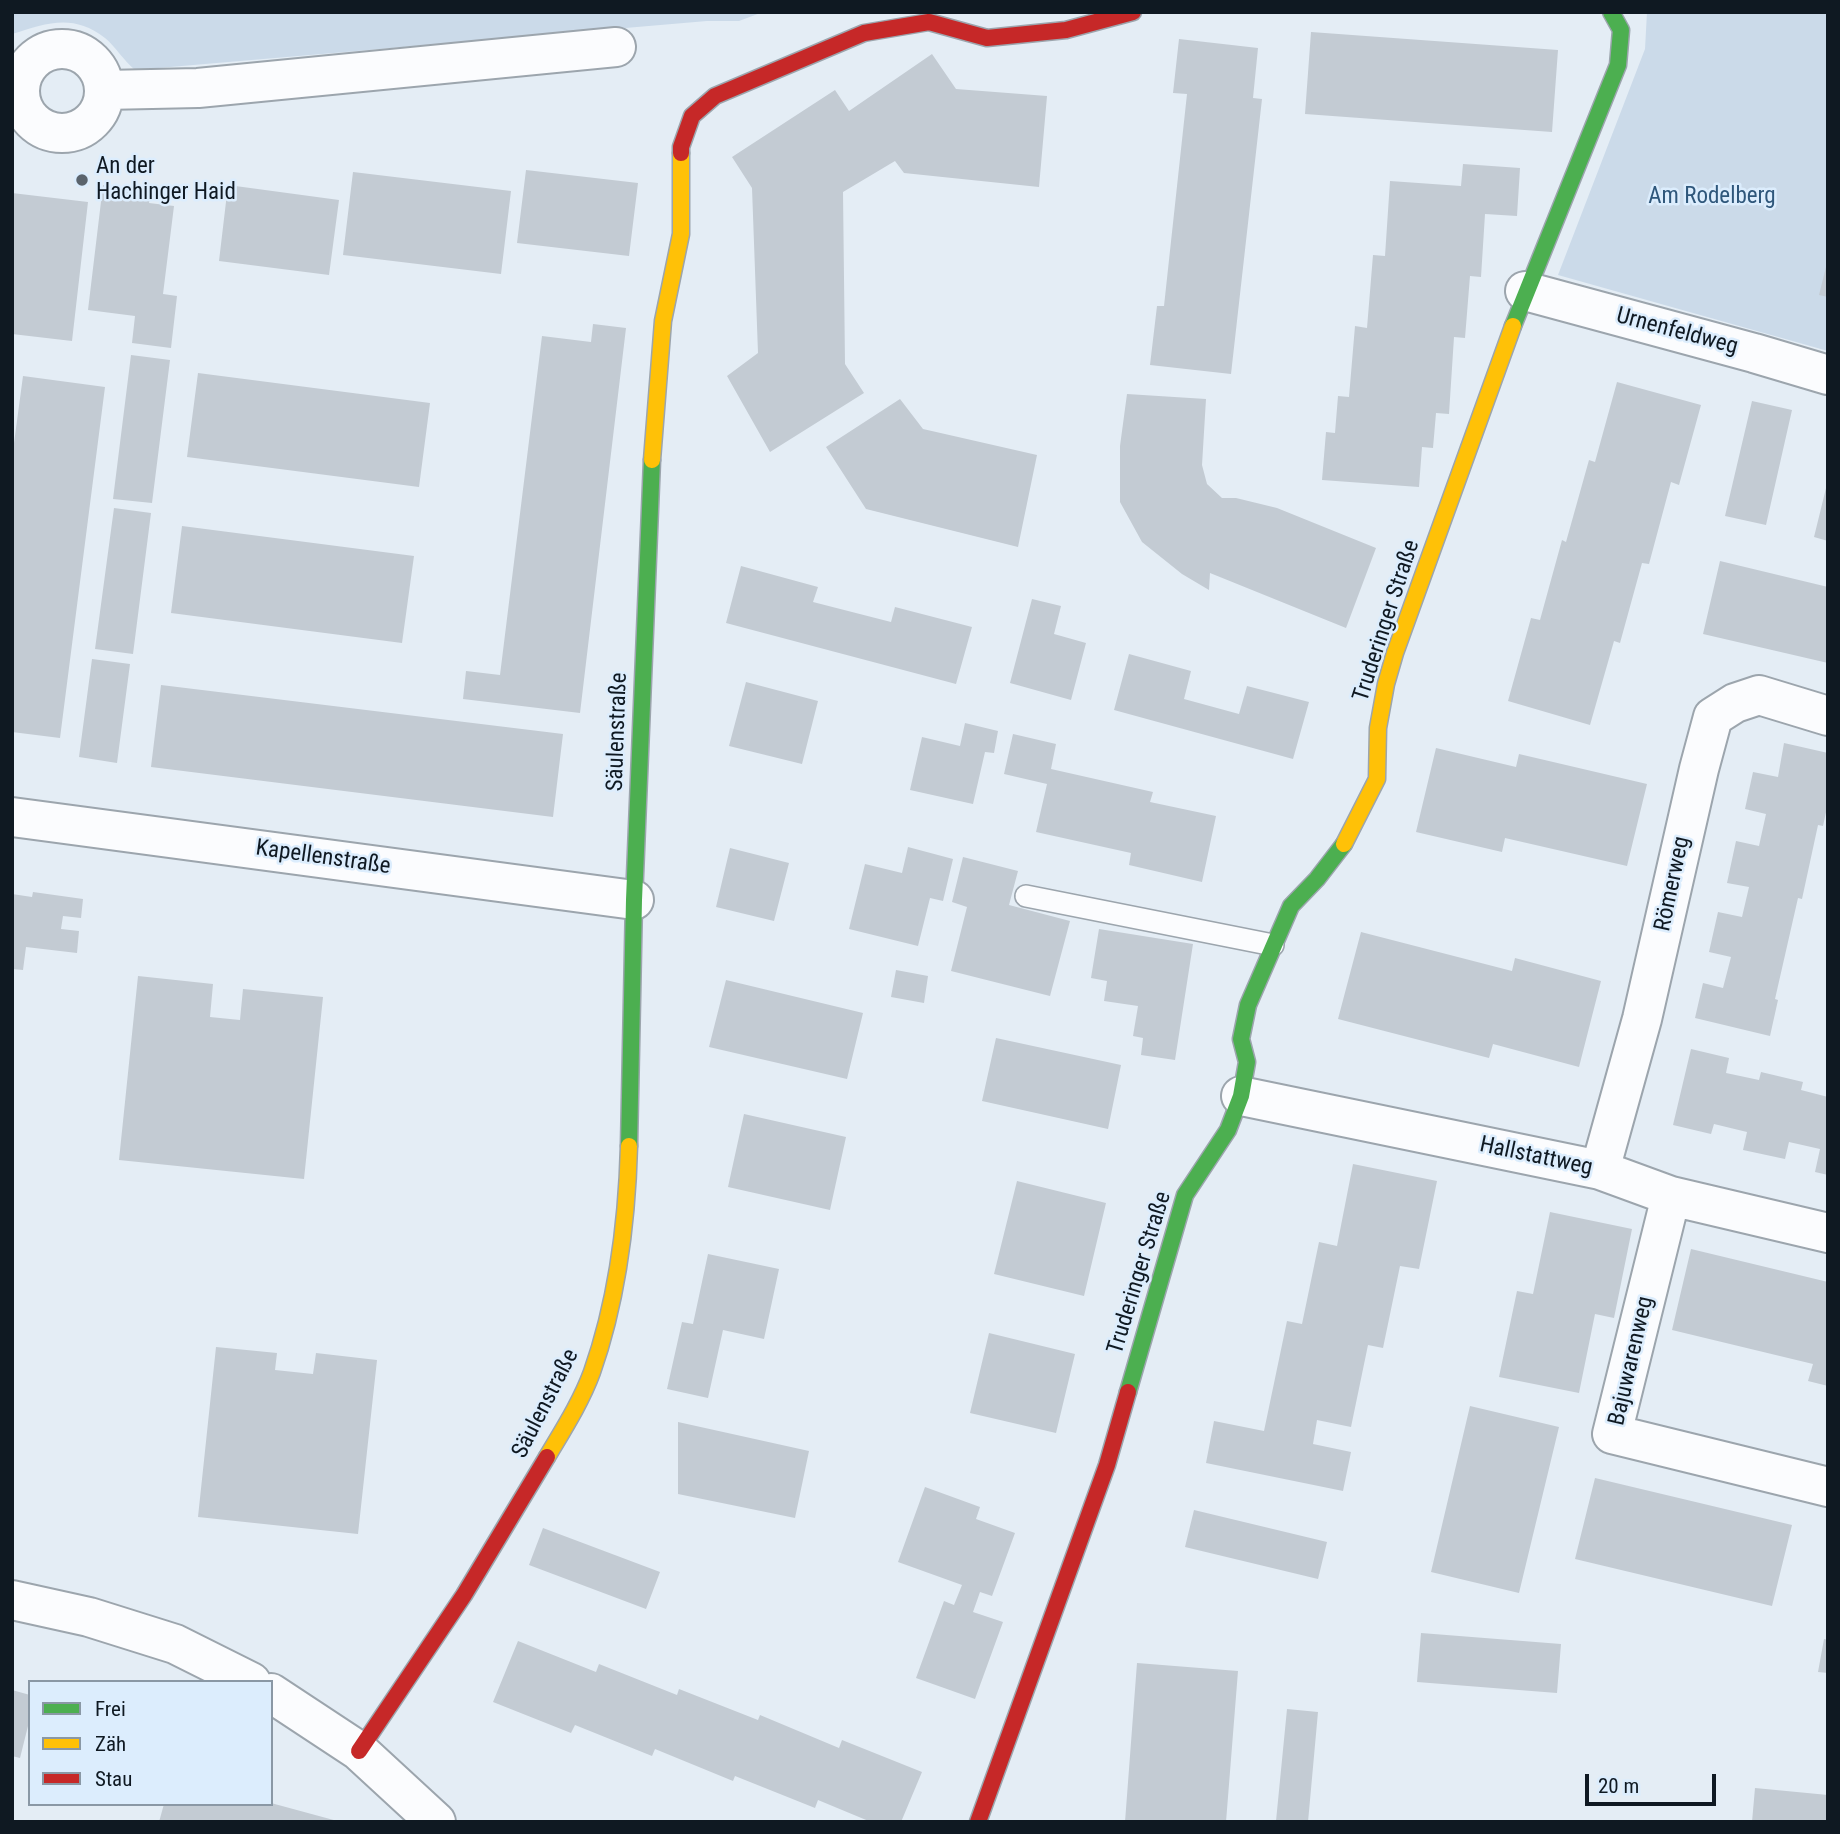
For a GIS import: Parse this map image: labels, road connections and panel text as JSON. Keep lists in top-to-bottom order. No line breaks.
{"streets":{"street":["Urnenfeldweg","Truderinger Straße","Säulenstraße","Kapellenstraße","Römerweg","Hallstattweg","Bajuwarenweg"]},"crossings":[["Urnenfeldweg","Truderinger Straße"],["Truderinger Straße","Hallstattweg"],["Säulenstraße","Kapellenstraße"],["Römerweg","Hallstattweg"],["Hallstattweg","Bajuwarenweg"]],"parks":["Am Rodelberg"],"places":["An der Hachinger Haid"],"legend":["Frei","Zäh","Stau"],"scale_bar":"20 m"}
